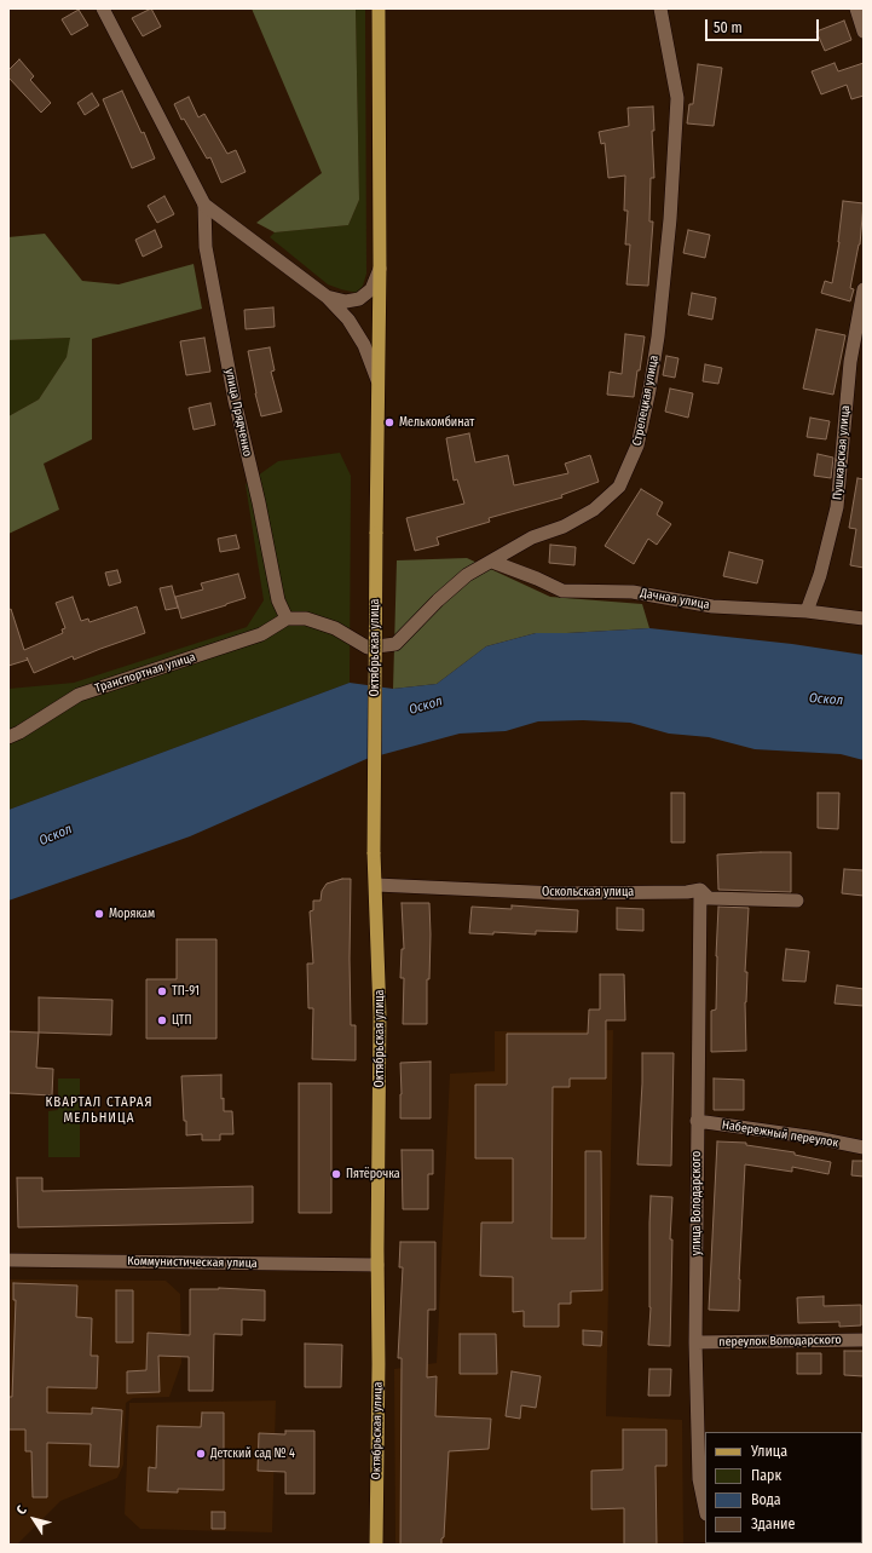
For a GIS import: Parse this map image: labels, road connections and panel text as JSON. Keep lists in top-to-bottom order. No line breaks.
{"streets":{"main road":["улица Прядченко","Октябрьская улица"],"street":["Стрелецкая улица","Пушкарская улица","Дачная улица","Транспортная улица","Оскольская улица","Набережный переулок","улица Володарского","Коммунистическая улица","переулок Володарского"]},"crossings":[["Стрелецкая улица","улица Прядченко"],["Стрелецкая улица","Дачная улица"],["Стрелецкая улица","Транспортная улица"],["улица Прядченко","Октябрьская улица"],["улица Прядченко","Транспортная улица"],["Пушкарская улица","Дачная улица"],["Октябрьская улица","Оскольская улица"],["Октябрьская улица","Коммунистическая улица"],["Оскольская улица","улица Володарского"],["Набережный переулок","улица Володарского"],["улица Володарского","переулок Володарского"]],"districts":["КВАРТАЛ СТАРАЯ МЕЛЬНИЦА"],"water":["Оскол"],"places":["Мелькомбинат","Морякам","ТП-91","ЦТП","Пятёрочка","Детский сад № 4"],"legend":["Улица","Парк","Вода","Здание"],"scale_bar":"50 m","north":"top left"}
